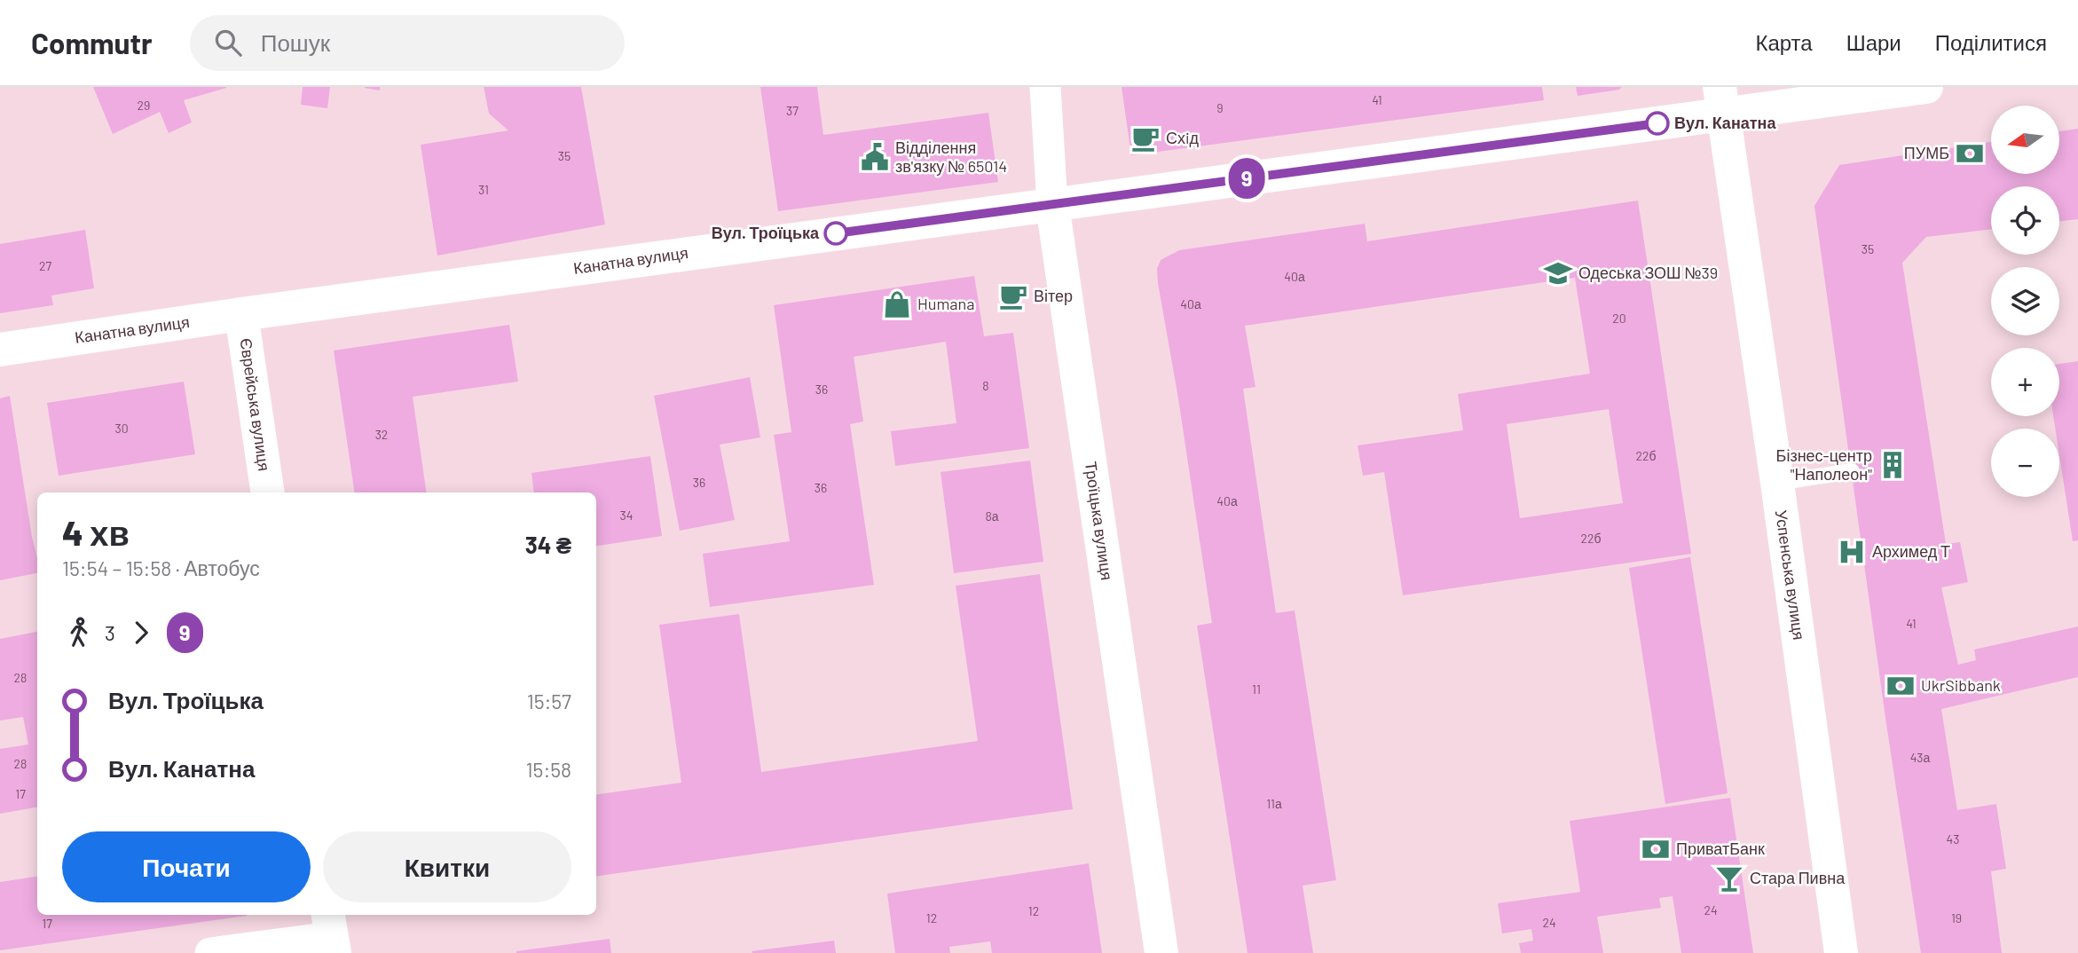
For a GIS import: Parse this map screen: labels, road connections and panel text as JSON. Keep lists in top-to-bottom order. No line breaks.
{"streets":{"street":["Канатна вулиця","Єврейська вулиця","Троїцька вулиця","Успенська вулиця"]},"crossings":[["Канатна вулиця","Єврейська вулиця"],["Канатна вулиця","Троїцька вулиця"],["Канатна вулиця","Успенська вулиця"]],"places":{"other":["Вул. Канатна","Вул. Троїцька"],"cafe":["Схiд","Вітер"],"bank":["ПУМБ","UkrSibbank","ПриватБанк"],"public building":["Відділення зв'язку № 65014"],"school or university":["Одеська ЗОШ №39"],"shop":["Humana"],"building":["Бізнес-центр \"Наполеон\""],"hospital":["Архимед Т"],"bar":["Стара Пивна"]},"lines":["bus line 9"],"house_numbers":["41","29","9","37","35","31","35","27","40а","40а","20","8","36","30","32","22б","36","36","40а","34","8а","22б","41","28","11","43а","28","17","11а","43","24","12","12","19","24","17"],"north":"left","page":{"header":"Commutr","search":"Пошук","nav":["Карта","Шари","Поділитися"],"on_map":"9","map_buttons":["+","−"],"heading":["4 хв","15:54 – 15:58 · Автобус","34 ₴"],"legs":["3","9"],"list":[{"name":"Вул. Троїцька","value":"15:57"},{"name":"Вул. Канатна","value":"15:58"}],"buttons":["Почати","Квитки"]}}
